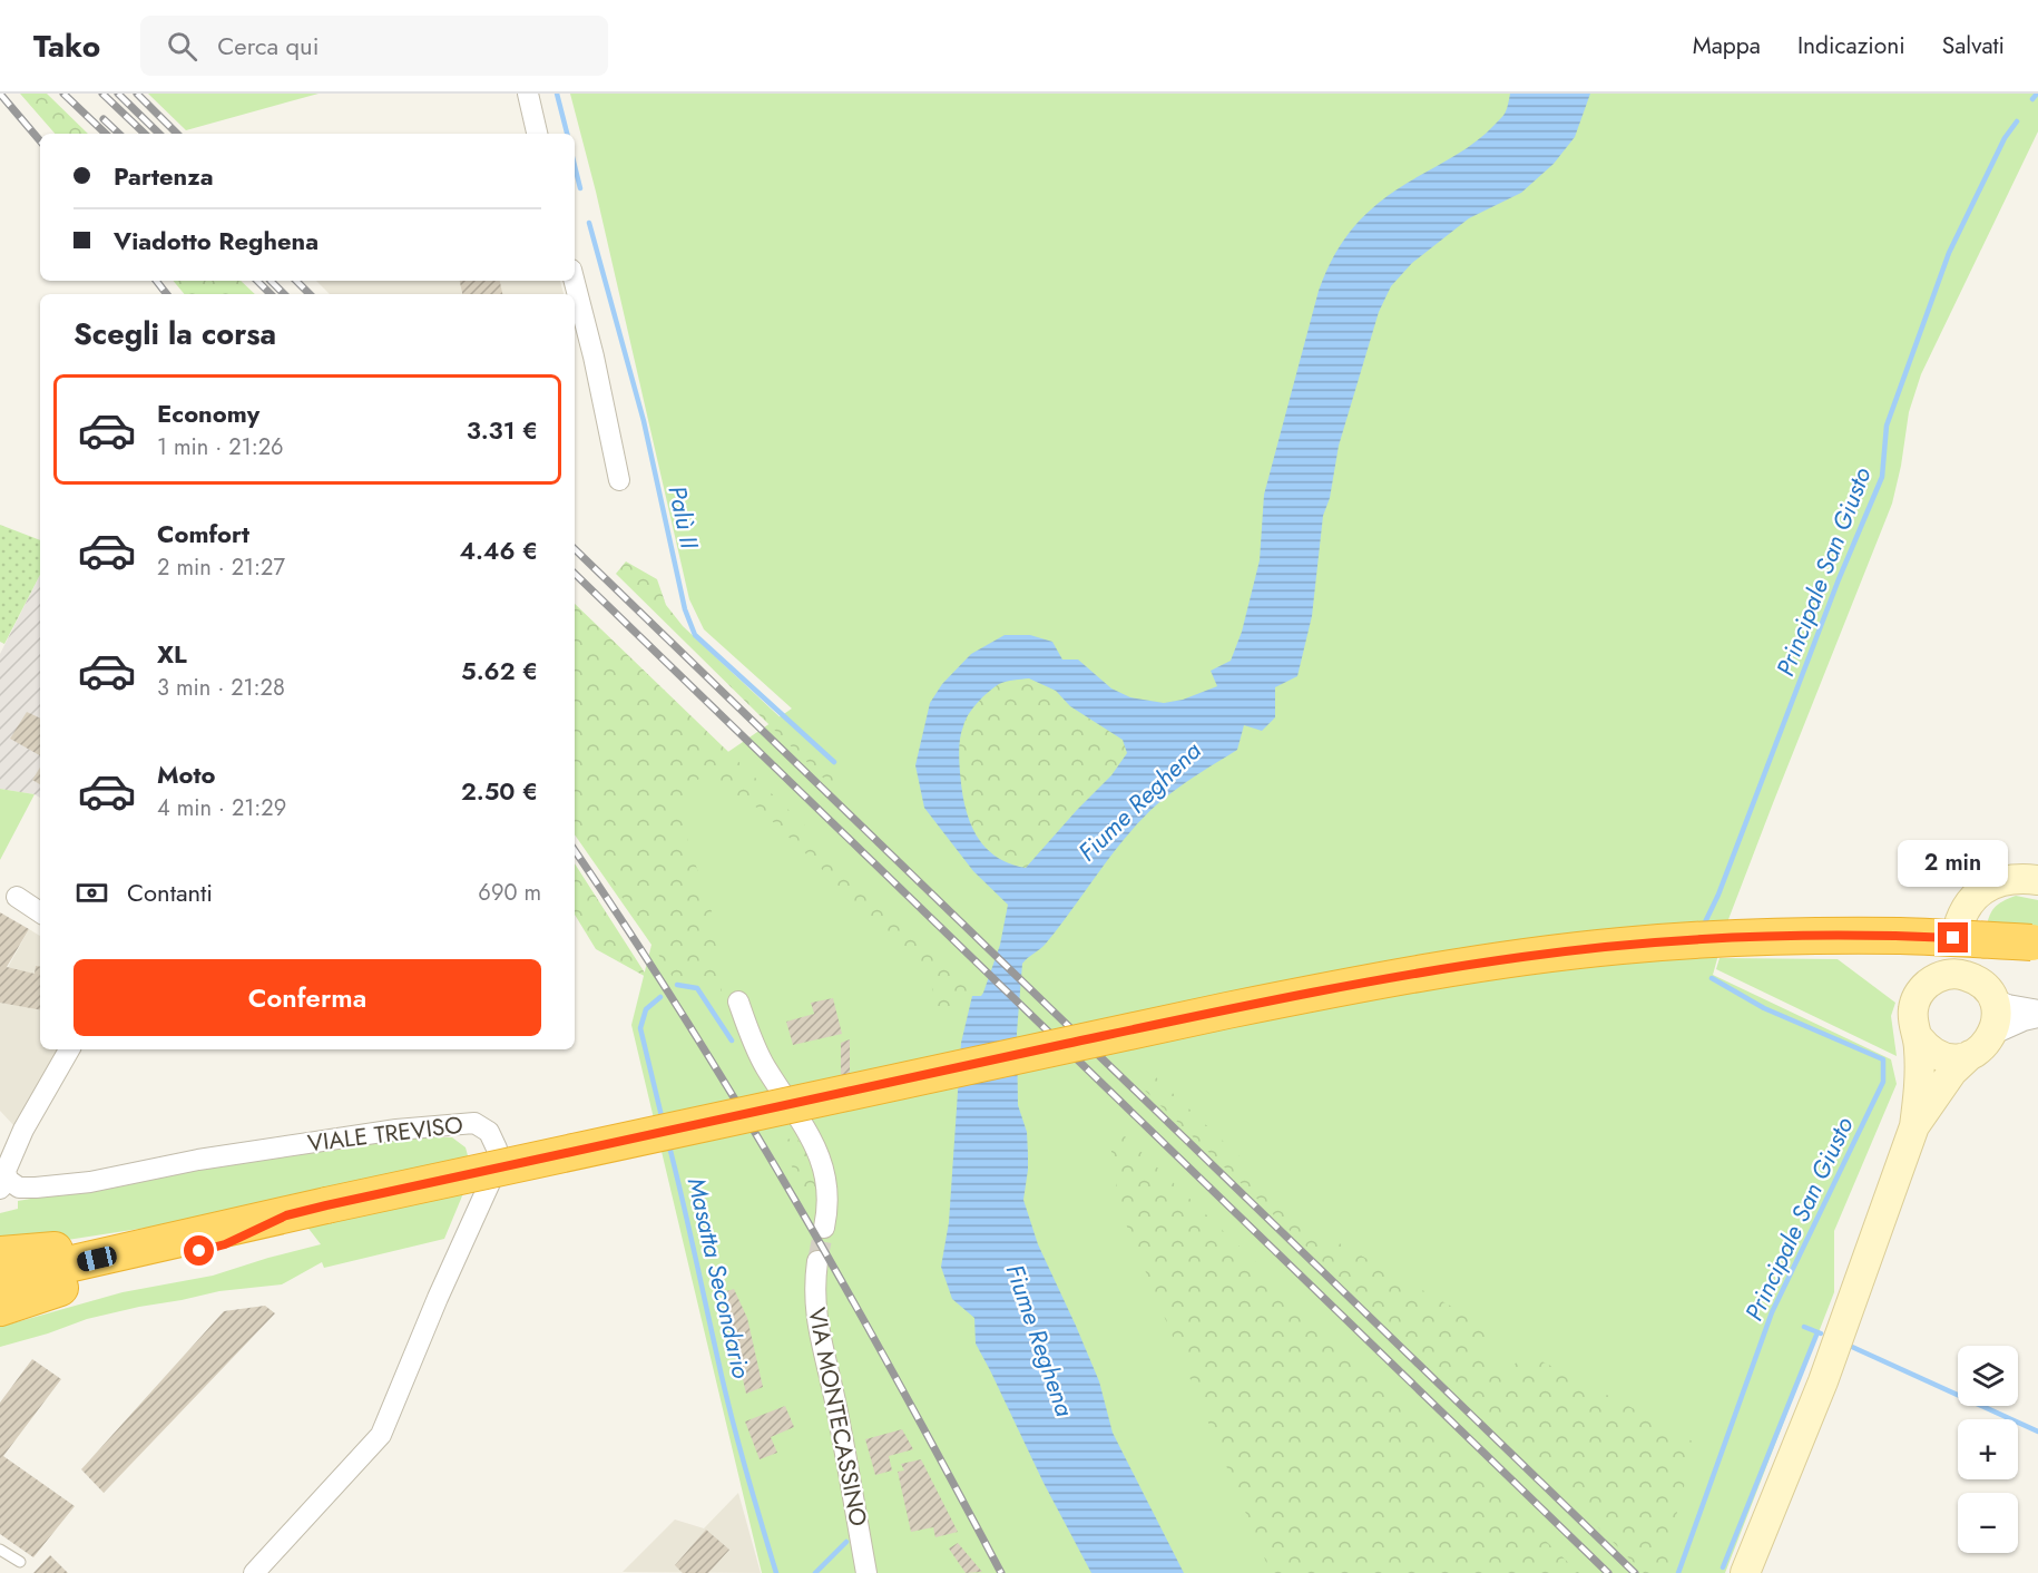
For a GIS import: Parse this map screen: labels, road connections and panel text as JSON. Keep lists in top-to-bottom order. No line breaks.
{"streets":{"street":["VIALE TREVISO","VIA MONTECASSINO"]},"water":["Palù II","Principale San Giusto","Fiume Reghena","Masatta Secondario"],"page":{"header":"Tako","search":"Cerca qui","nav":["Mappa","Indicazioni","Salvati"],"banner":["Partenza","Viadotto Reghena"],"heading":"Scegli la corsa","list":[{"name":"Economy","note":"1 min · 21:26","value":"3.31 €"},{"name":"Comfort","note":"2 min · 21:27","value":"4.46 €"},{"name":"XL","note":"3 min · 21:28","value":"5.62 €"},{"name":"Moto","note":"4 min · 21:29","value":"2.50 €"}],"bubble":"2 min","pay":["Contanti","690 m"],"buttons":"Conferma","map_buttons":["+","−"]}}
